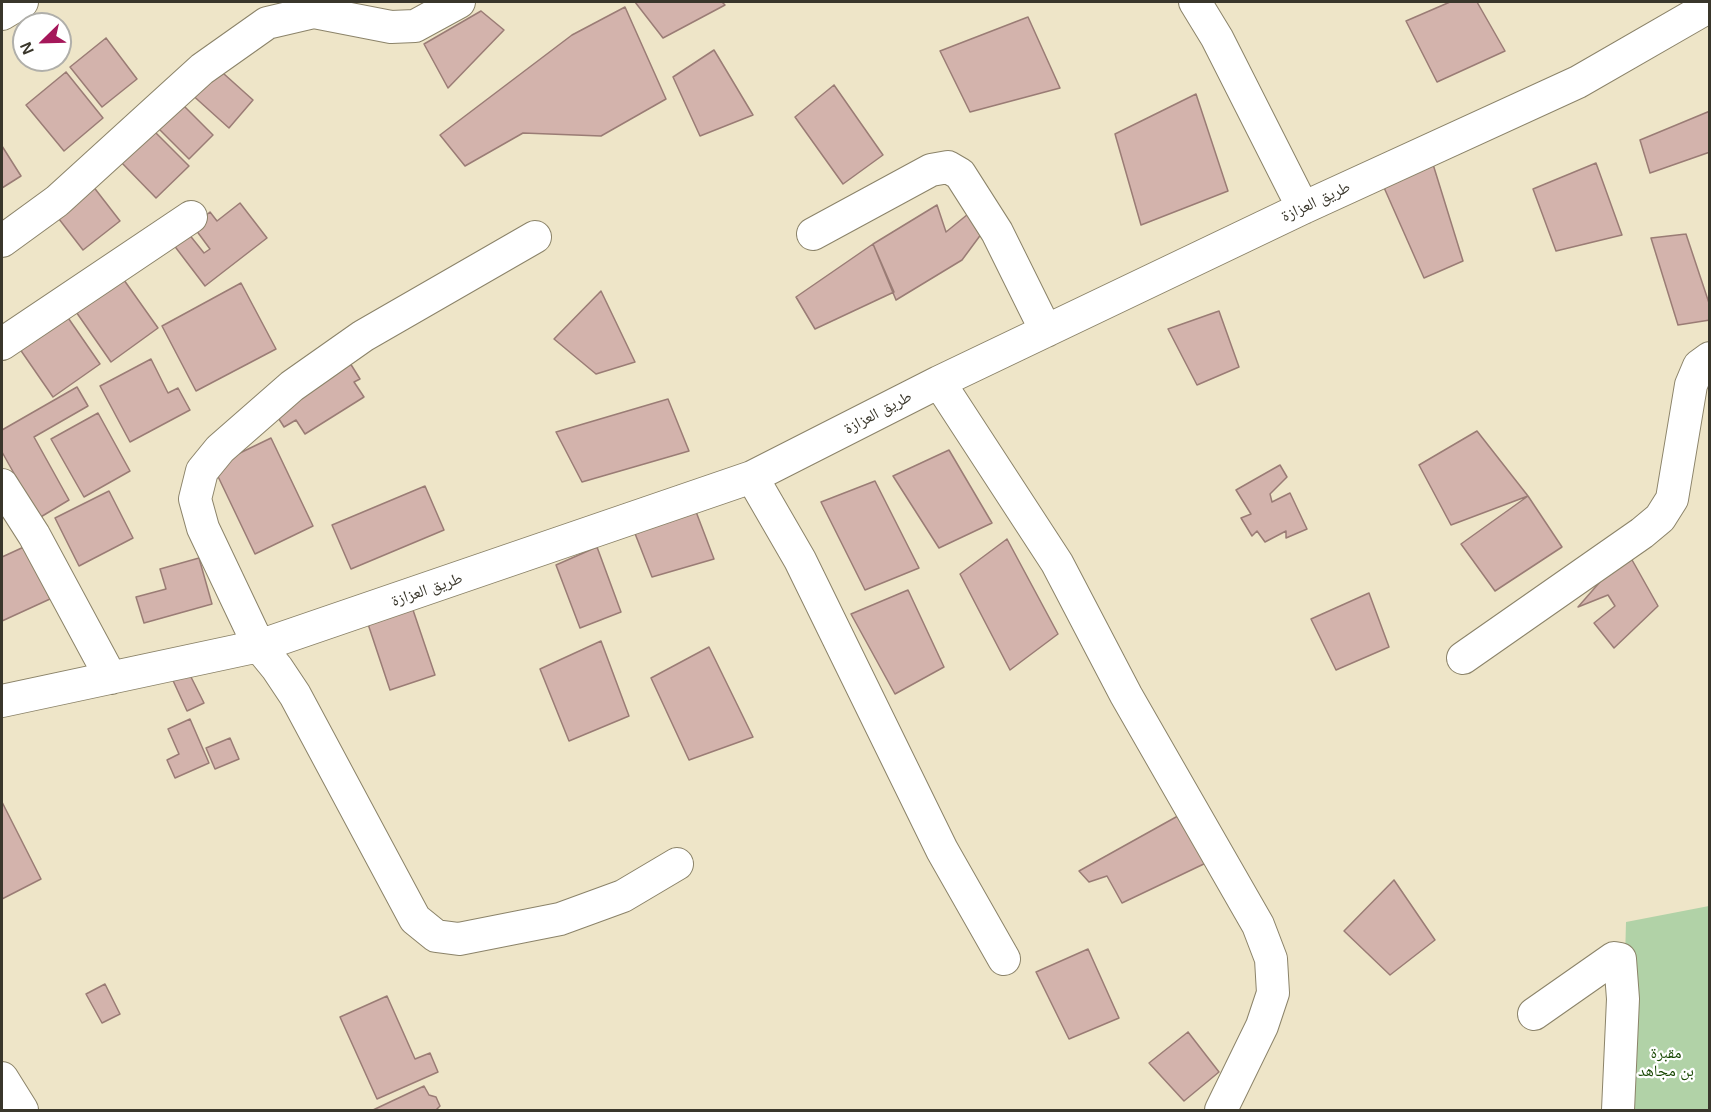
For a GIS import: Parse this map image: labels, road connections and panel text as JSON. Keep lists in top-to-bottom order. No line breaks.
{"streets":{"street":["طريق العزازة"]},"parks":["مقبرة بن مجاهد"],"north":"bottom left"}
